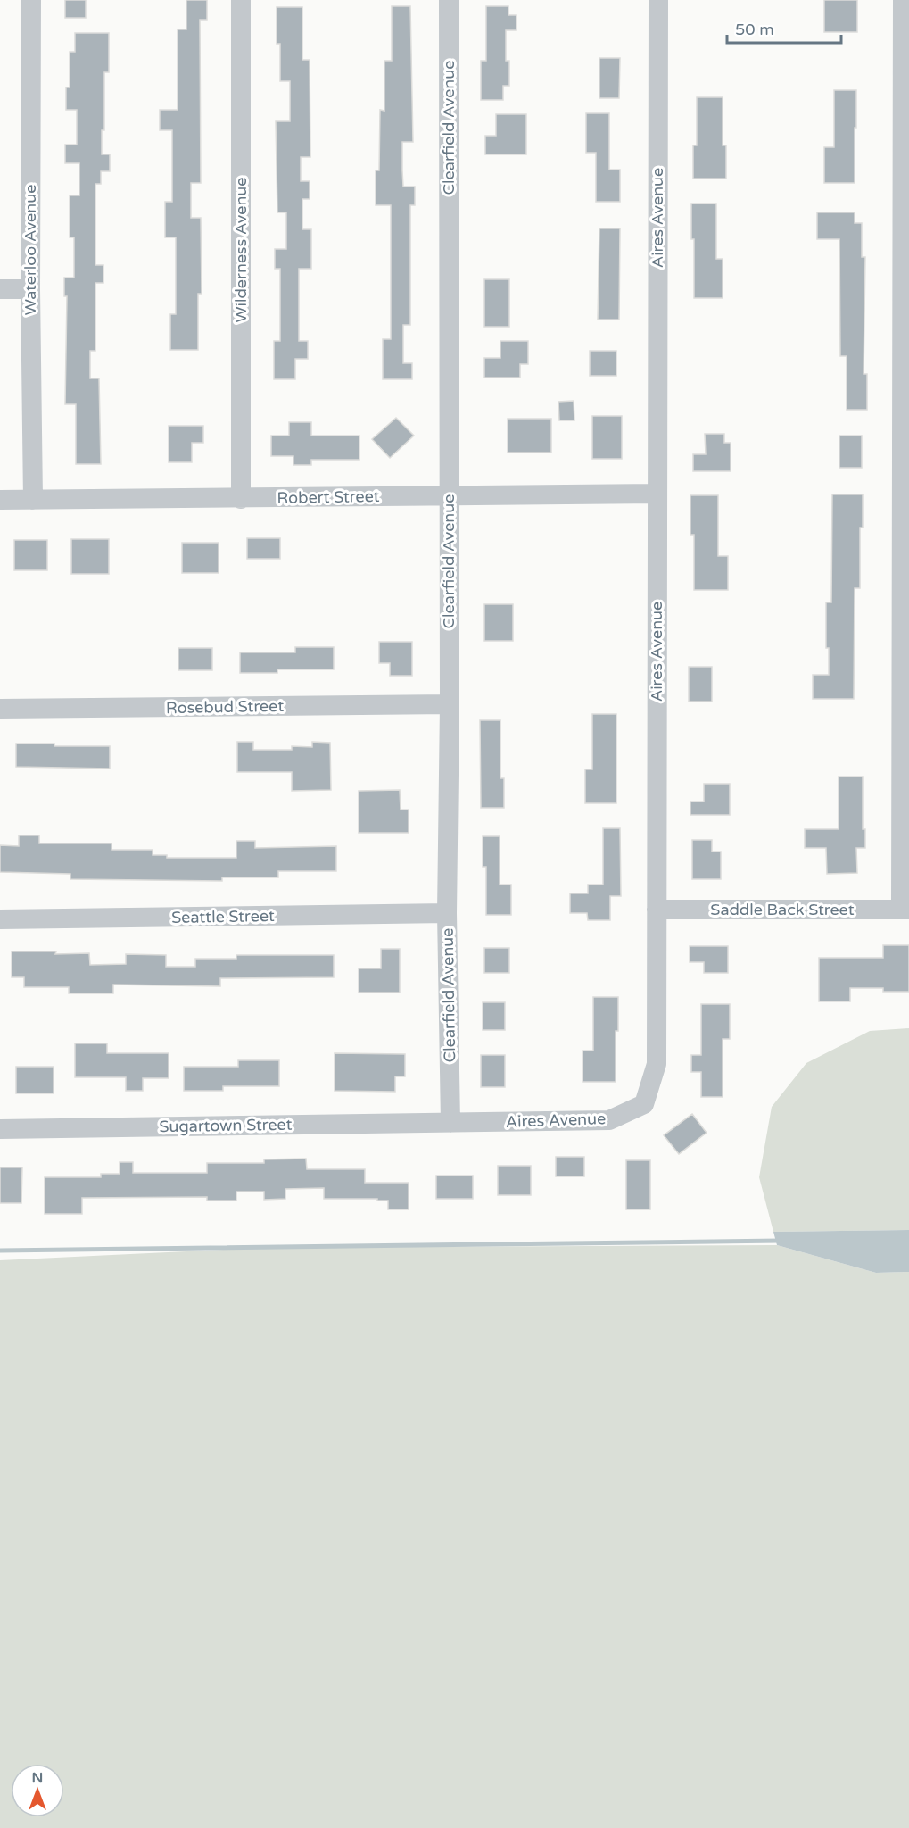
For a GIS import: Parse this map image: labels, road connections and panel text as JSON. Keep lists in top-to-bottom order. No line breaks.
{"streets":{"street":["Clearfield Avenue","Aires Avenue","Waterloo Avenue","Wilderness Avenue","Robert Street","Rosebud Street","Saddle Back Street","Seattle Street","Sugartown Street"]},"crossings":[["Clearfield Avenue","Aires Avenue"],["Clearfield Avenue","Robert Street"],["Clearfield Avenue","Rosebud Street"],["Clearfield Avenue","Seattle Street"],["Clearfield Avenue","Sugartown Street"],["Aires Avenue","Robert Street"],["Aires Avenue","Saddle Back Street"],["Aires Avenue","Sugartown Street"],["Waterloo Avenue","Robert Street"],["Wilderness Avenue","Robert Street"]],"scale_bar":"50 m","north":"top"}
